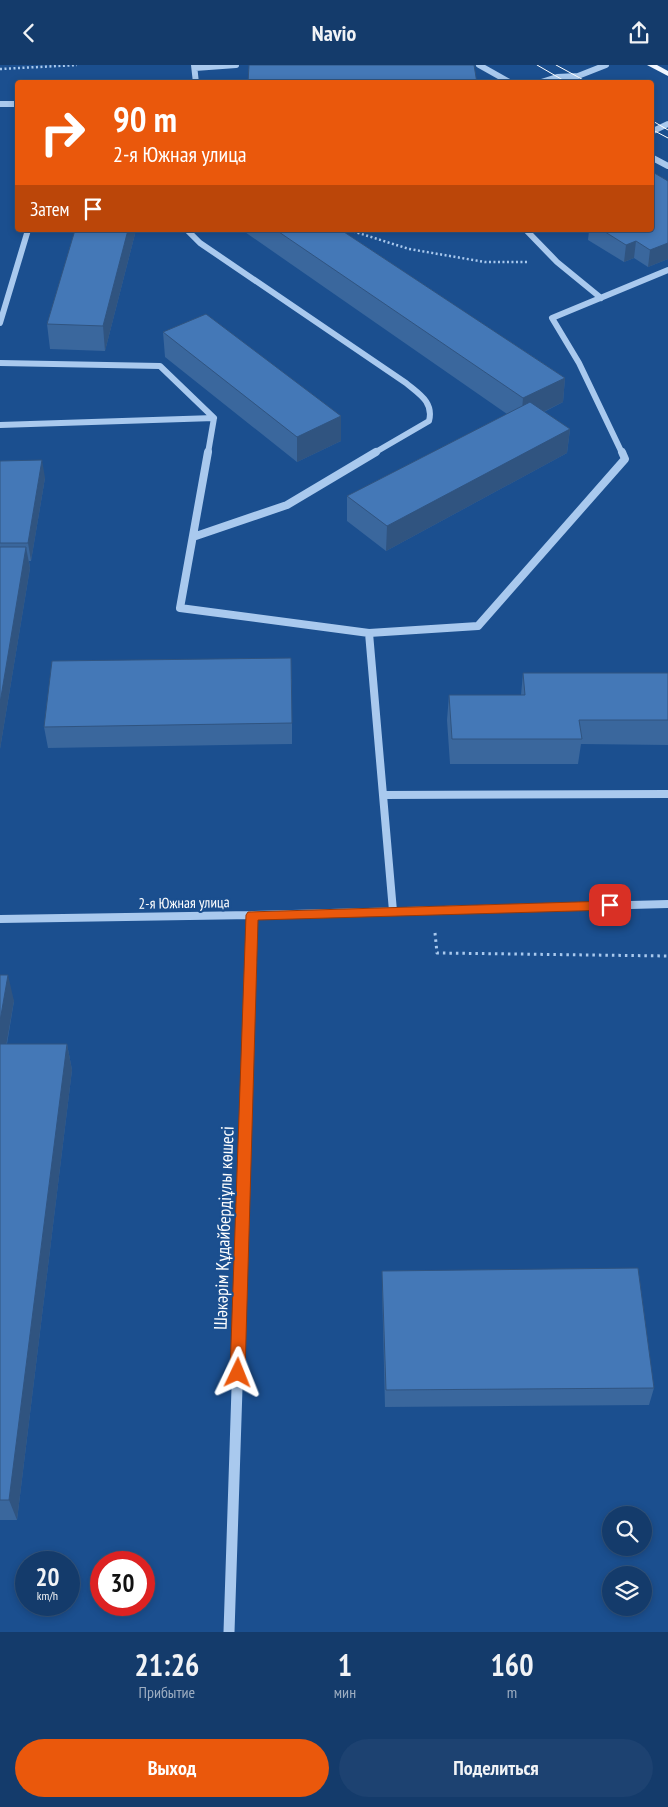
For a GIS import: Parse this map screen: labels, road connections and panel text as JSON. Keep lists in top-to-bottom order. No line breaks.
{"streets":{"street":["2-я Южная улица","Шәкәрім Құдайбердіұлы көшесі"]},"crossings":[["2-я Южная улица","Шәкәрім Құдайбердіұлы көшесі"]],"page":{"header":"Navio","turn":["90 m","2-я Южная улица"],"then":"Затем","speed":"20 km/h","limit":"30","eta":["21:26","Прибытие","1","мин","160","m"],"buttons":["Выход","Поделиться"]}}
